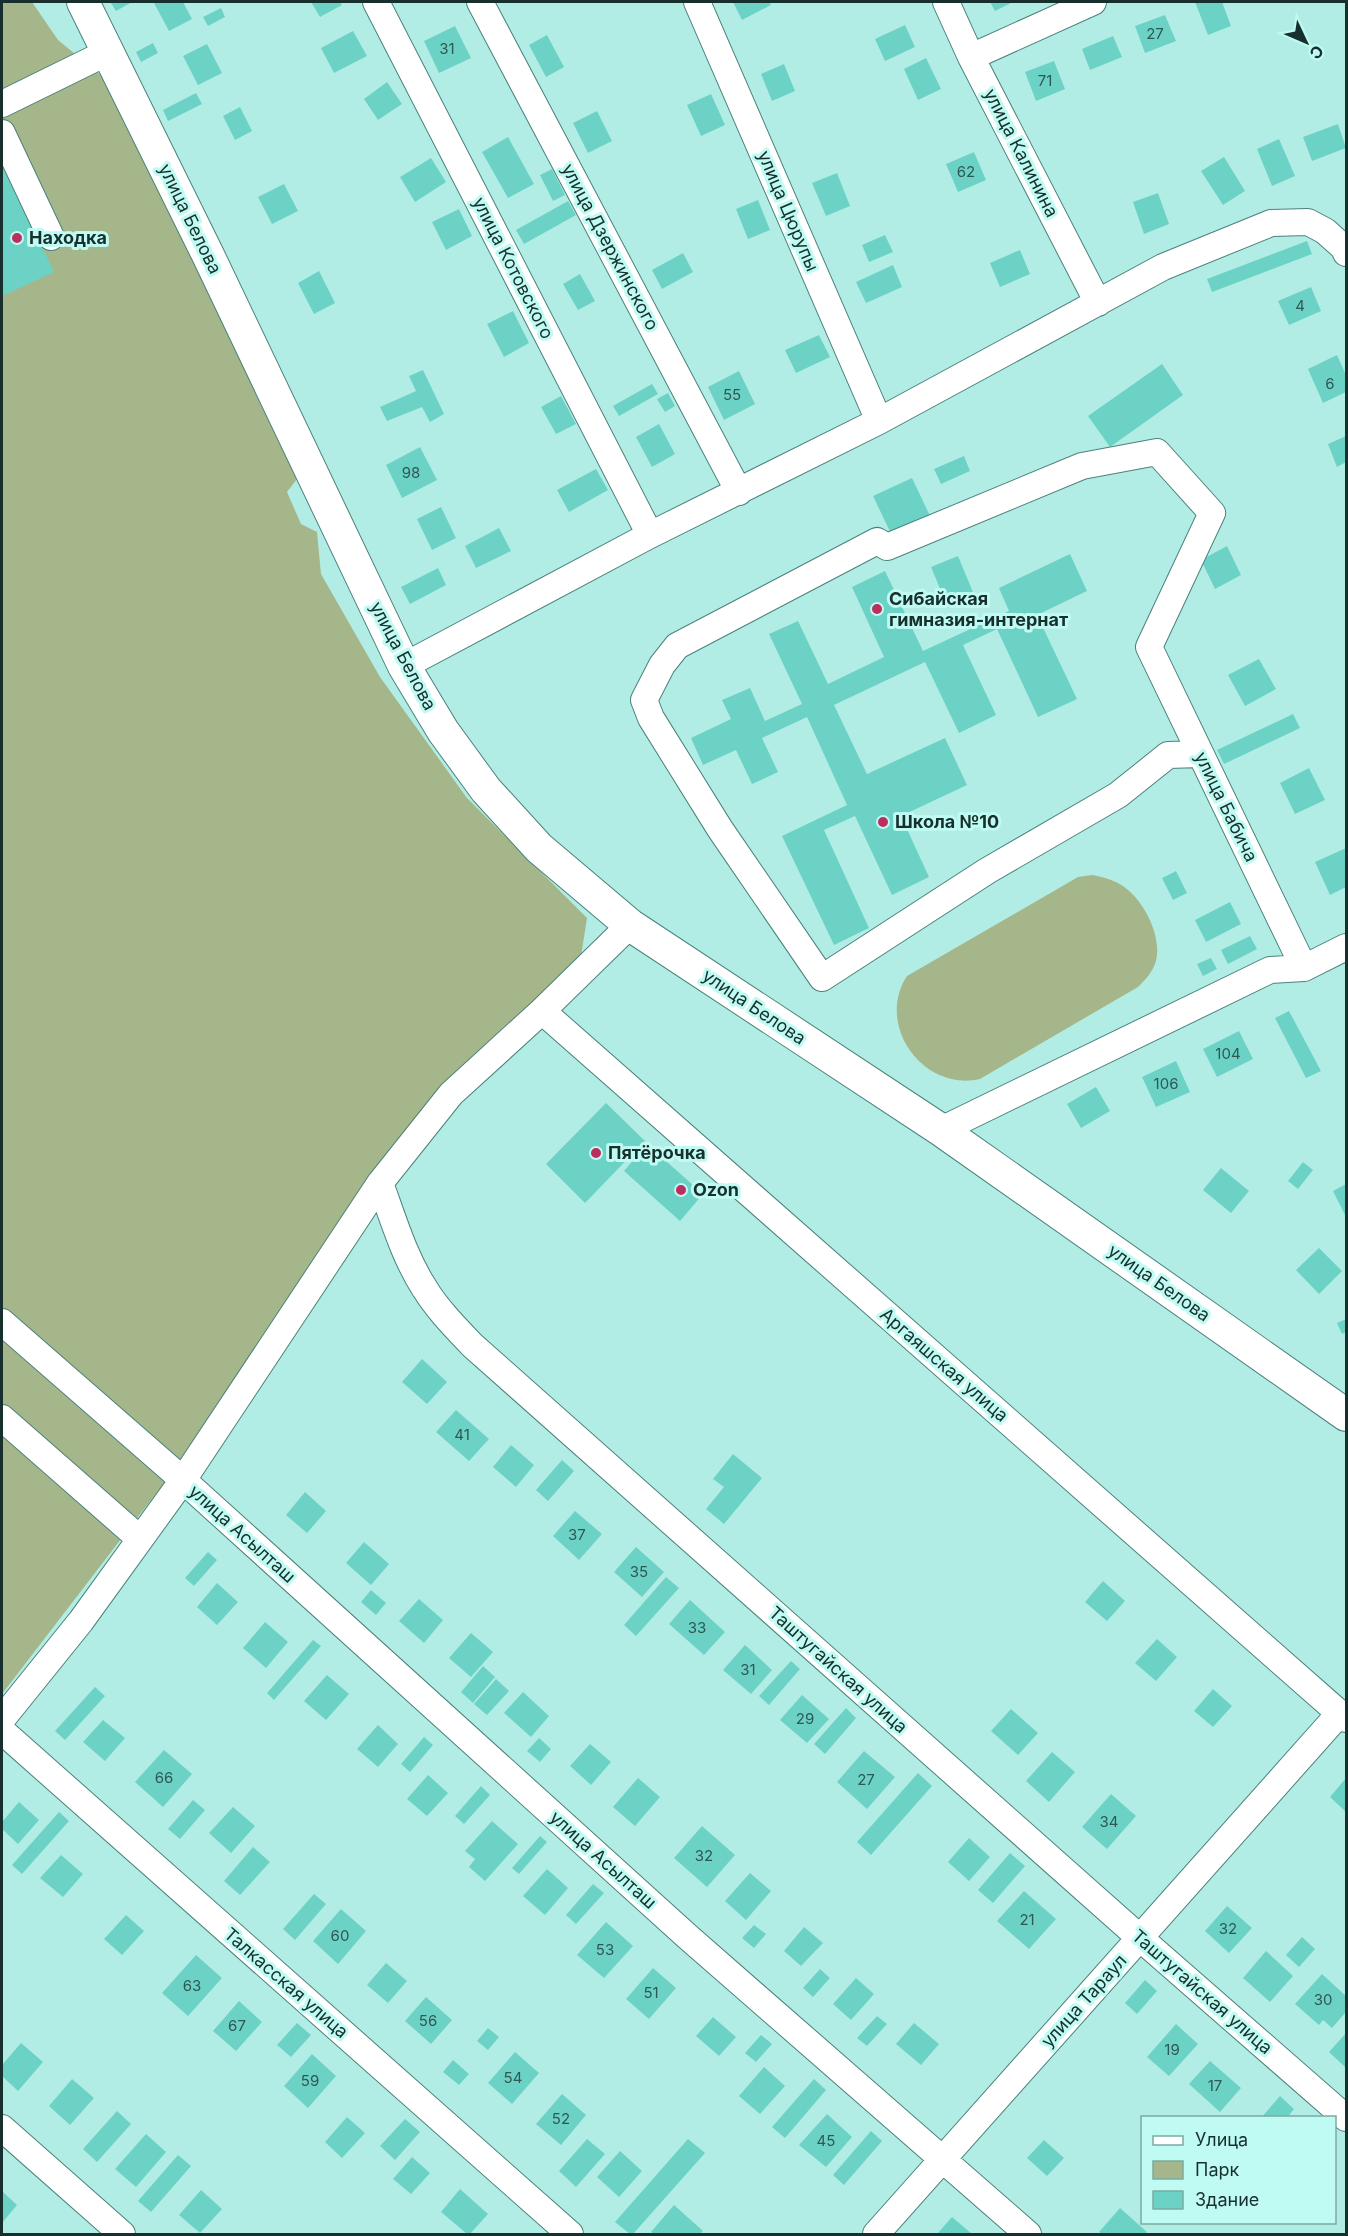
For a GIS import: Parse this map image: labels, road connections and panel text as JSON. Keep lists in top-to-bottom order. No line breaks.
{"streets":{"main road":["улица Белова"],"street":["улица Калинина","улица Цюрупы","улица Дзержинского","улица Котовского","улица Бабича","Аргаяшская улица","улица Асылташ","Таштугайская улица","Талкасская улица","улица Тараул"]},"crossings":[["Аргаяшская улица","улица Тараул"],["улица Асылташ","улица Тараул"],["Таштугайская улица","улица Тараул"]],"places":["Находка","Сибайская гимназия-интернат","Школа №10","Пятёрочка","Ozon"],"house_numbers":["27","31","71","62","4","6","55","98","104","106","41","37","35","33","31","29","66","27","34","32","21","32","60","53","63","51","30","56","67","19","54","59","17","52","45"],"legend":["Улица","Парк","Здание"],"north":"bottom right"}
